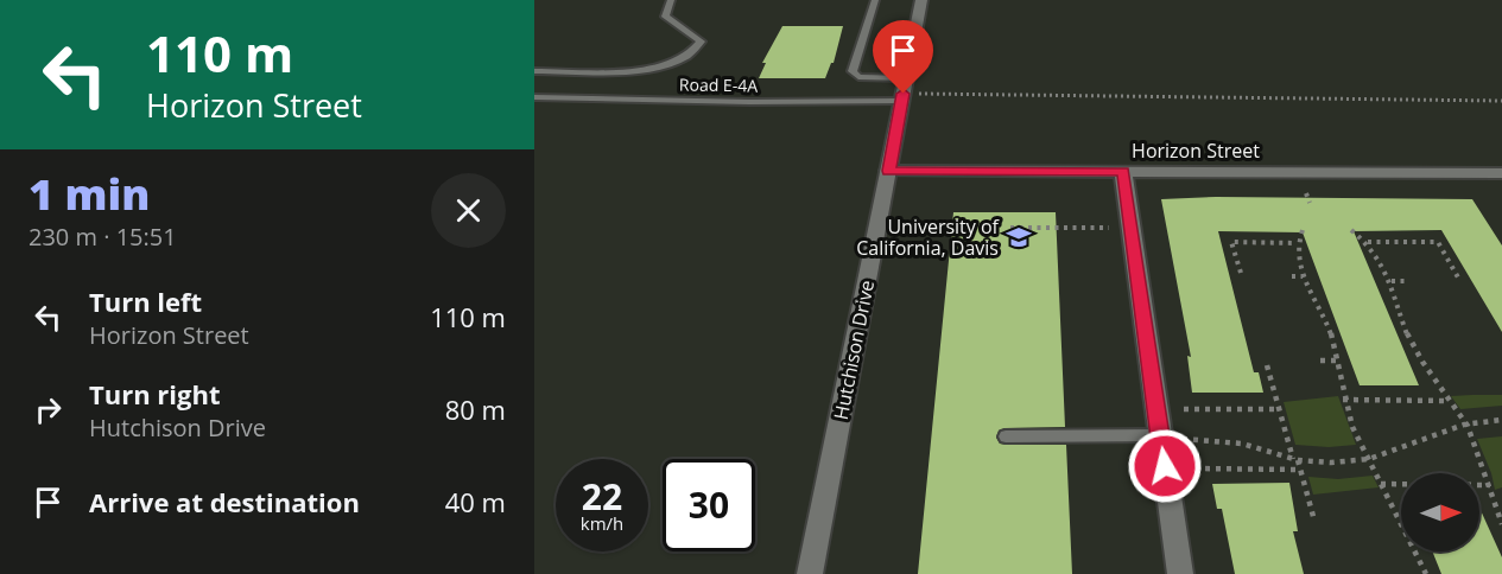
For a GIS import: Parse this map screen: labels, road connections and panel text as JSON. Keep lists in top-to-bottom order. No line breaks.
{"streets":{"street":["Horizon Street","Hutchison Drive"],"lane":["Road E-4A"]},"crossings":[["Road E-4A","Hutchison Drive"],["Horizon Street","Hutchison Drive"]],"places":{"school or university":["University of California, Davis"]},"north":"right","page":{"turn":["110 m","Horizon Street"],"heading":["1 min","230 m · 15:51"],"list":[{"name":"Turn left","note":"Horizon Street","value":"110 m"},{"name":"Turn right","note":"Hutchison Drive","value":"80 m"},{"name":"Arrive at destination","value":"40 m"}],"speed":"22 km/h","limit":"30"}}
